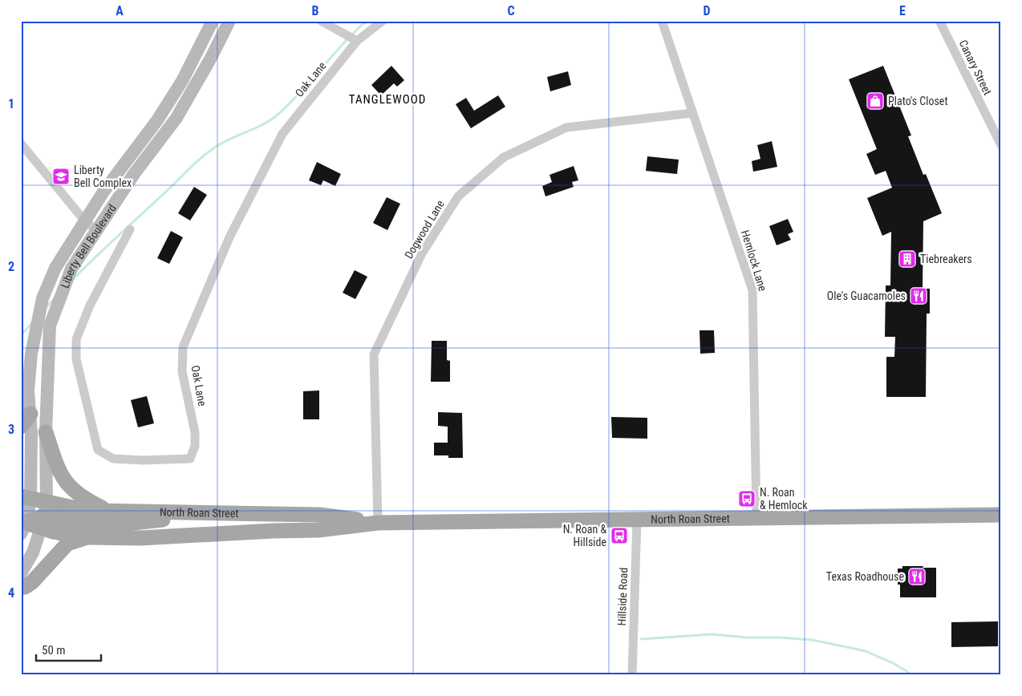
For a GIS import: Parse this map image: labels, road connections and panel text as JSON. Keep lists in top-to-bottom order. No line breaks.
{"streets":{"main road":["North Roan Street"],"street":["Canary Street","Oak Lane","Dogwood Lane","Liberty Bell Boulevard","Hemlock Lane","Hillside Road"]},"crossings":[["Dogwood Lane","Hemlock Lane"],["Dogwood Lane","North Roan Street"],["Liberty Bell Boulevard","North Roan Street"],["Hemlock Lane","North Roan Street"],["North Roan Street","Hillside Road"]],"districts":["TANGLEWOOD"],"places":{"shop":["Plato's Closet"],"school or university":["Liberty Bell Complex"],"building":["Tiebreakers"],"restaurant":["Ole's Guacamoles","Texas Roadhouse"],"bus stop":["N. Roan & Hemlock","N. Roan & Hillside"]},"scale_bar":"50 m","grid":{"columns":["A","B","C","D","E"],"rows":["1","2","3","4"]}}
